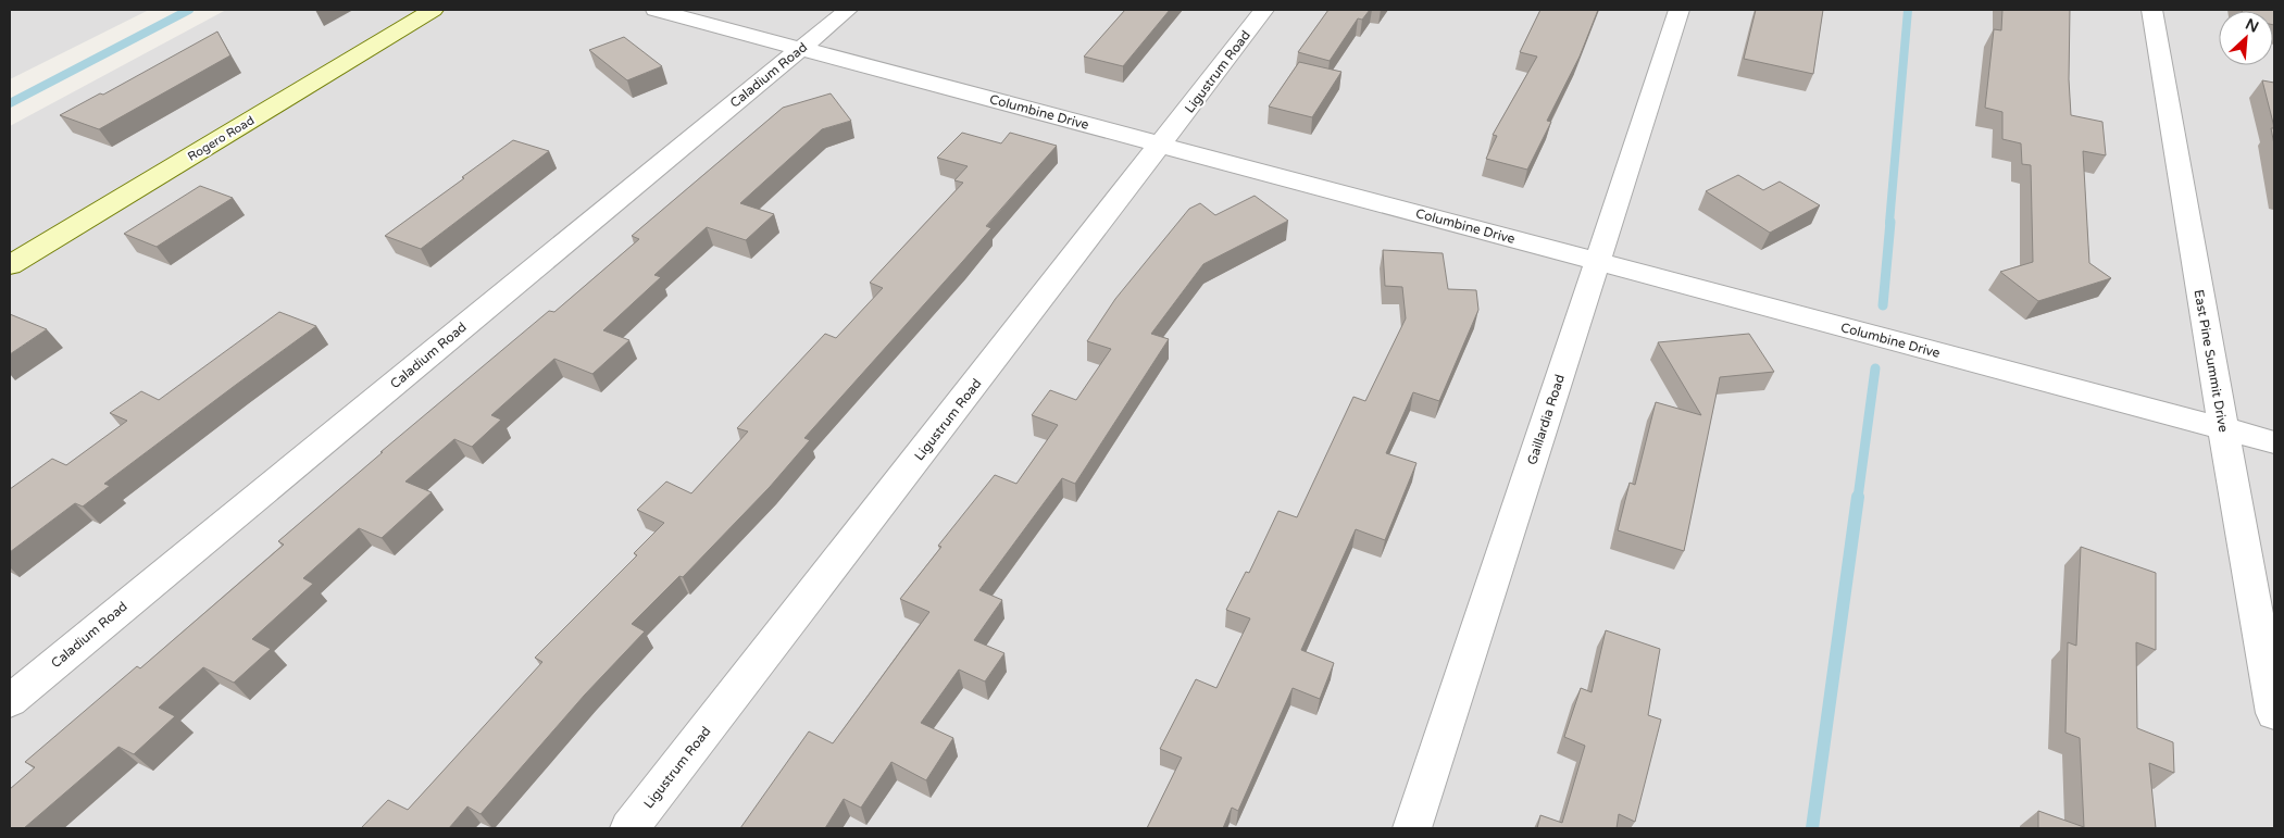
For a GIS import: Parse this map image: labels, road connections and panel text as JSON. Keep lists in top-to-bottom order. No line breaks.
{"streets":{"main road":["Rogero Road"],"street":["Ligustrum Road","Caladium Road","Columbine Drive","East Pine Summit Drive","Gaillardia Road"]},"crossings":[["Ligustrum Road","Columbine Drive"],["Caladium Road","Columbine Drive"],["Columbine Drive","East Pine Summit Drive"],["Columbine Drive","Gaillardia Road"]],"north":"top right"}
